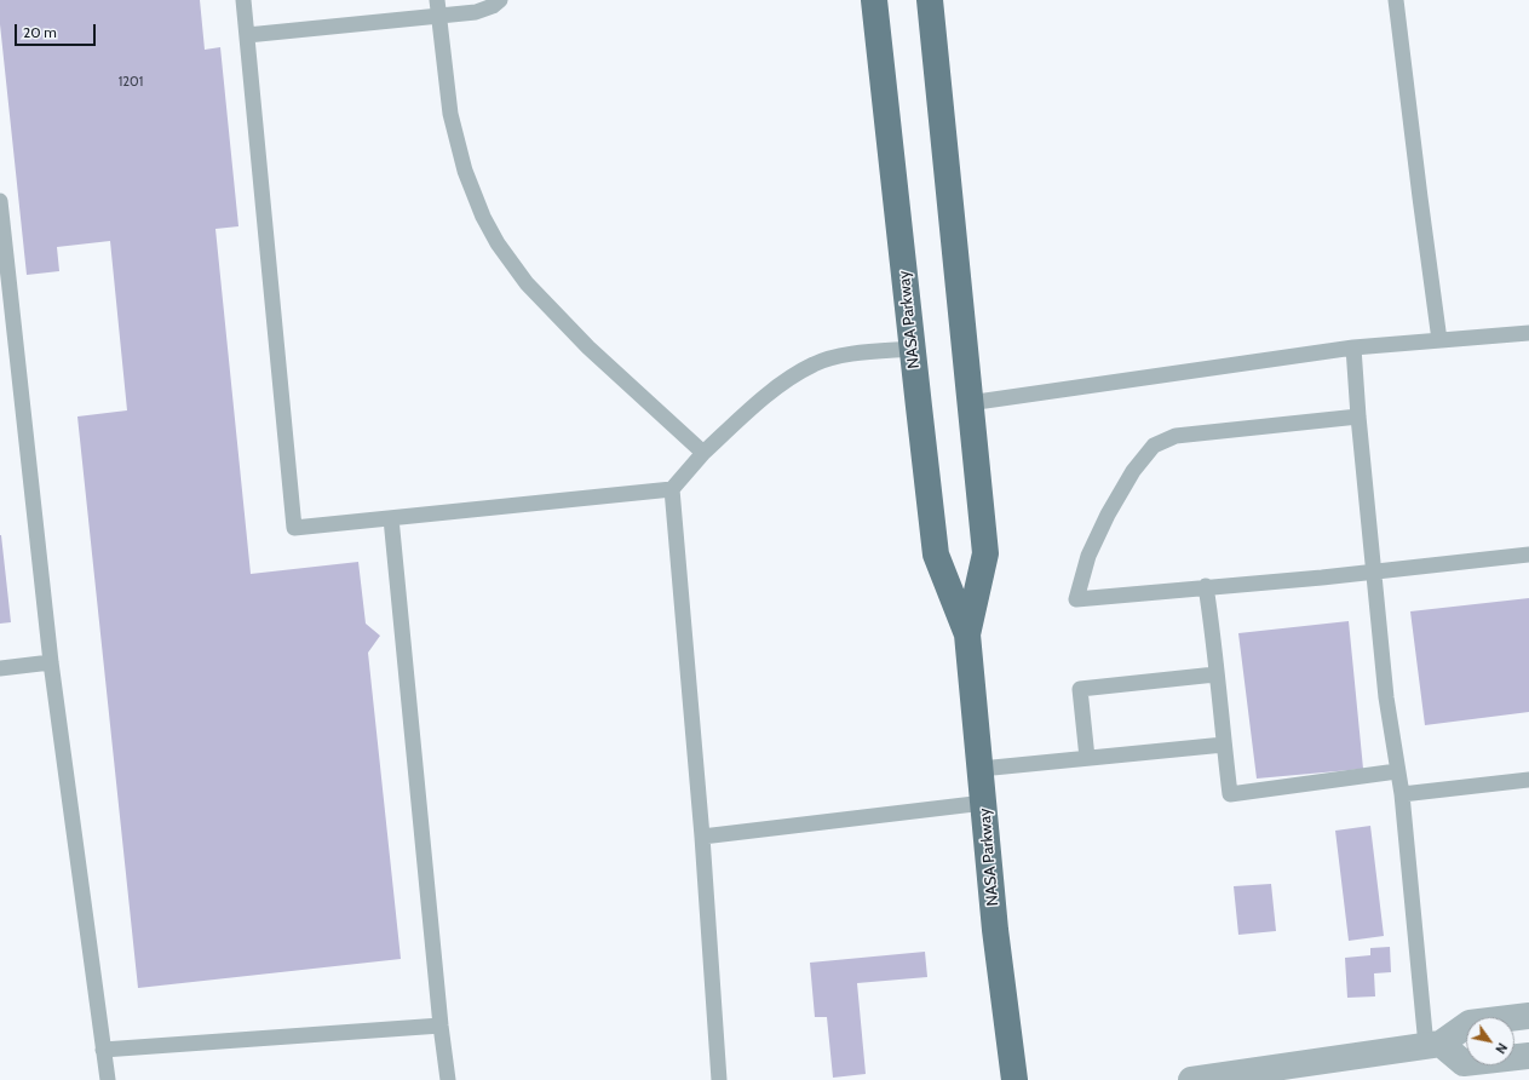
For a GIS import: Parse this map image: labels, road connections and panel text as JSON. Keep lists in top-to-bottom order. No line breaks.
{"streets":{"main road":["NASA Parkway"]},"house_numbers":["1201"],"scale_bar":"20 m","north":"bottom right"}
